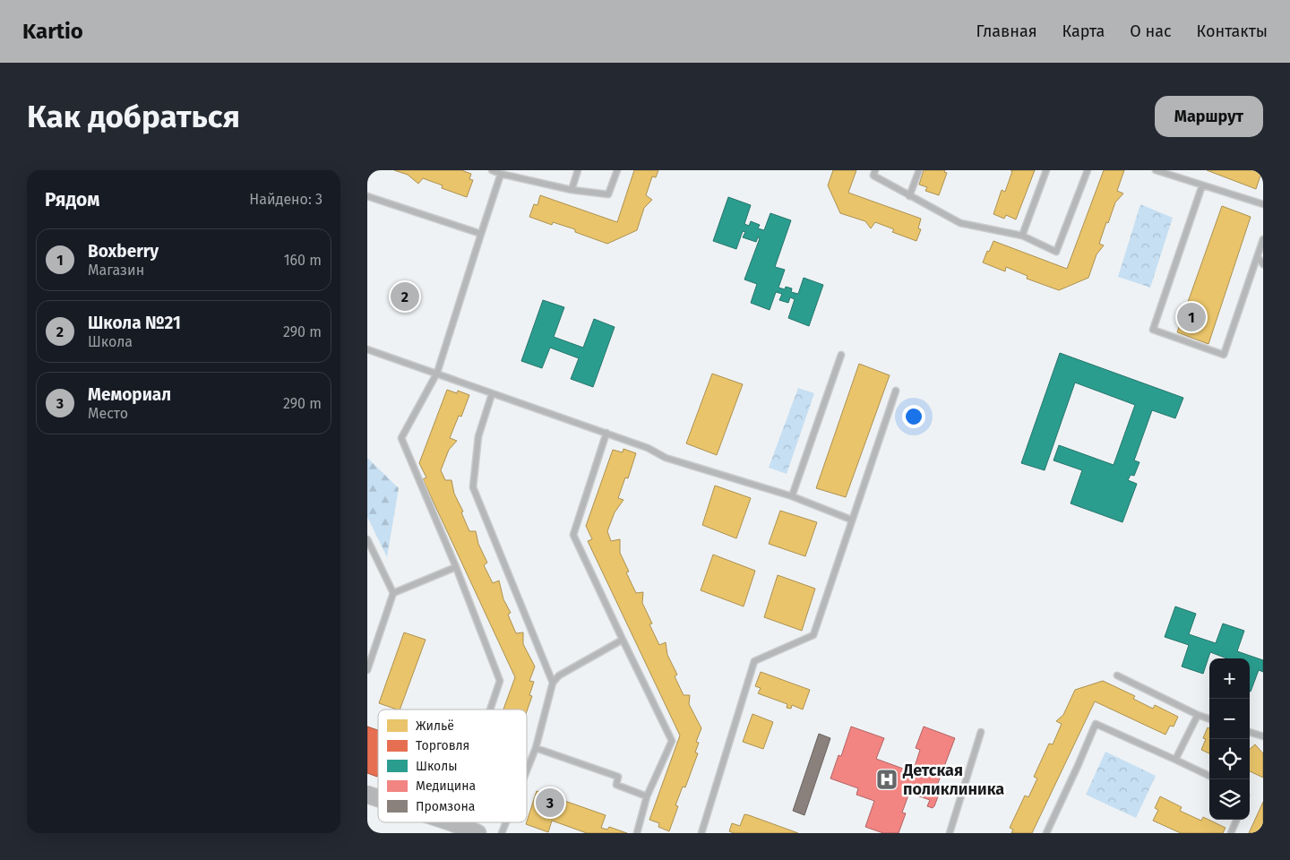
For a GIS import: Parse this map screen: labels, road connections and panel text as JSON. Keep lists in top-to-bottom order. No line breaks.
{"places":{"hospital":["Детская поликлиника"]},"legend":["Жильё","Торговля","Школы","Медицина","Промзона"],"page":{"header":"Kartio","nav":["Главная","Карта","О нас","Контакты"],"buttons":"Маршрут","title":"Как добраться","heading":["Рядом","Найдено: 3"],"list":[{"mark":"1","name":"Boxberry","note":"Магазин","value":"160 m"},{"mark":"2","name":"Школа №21","note":"Школа","value":"290 m"},{"mark":"3","name":"Мемориал","note":"Место","value":"290 m"}],"pins":["2","1","3"],"map_buttons":["+","−"]}}
